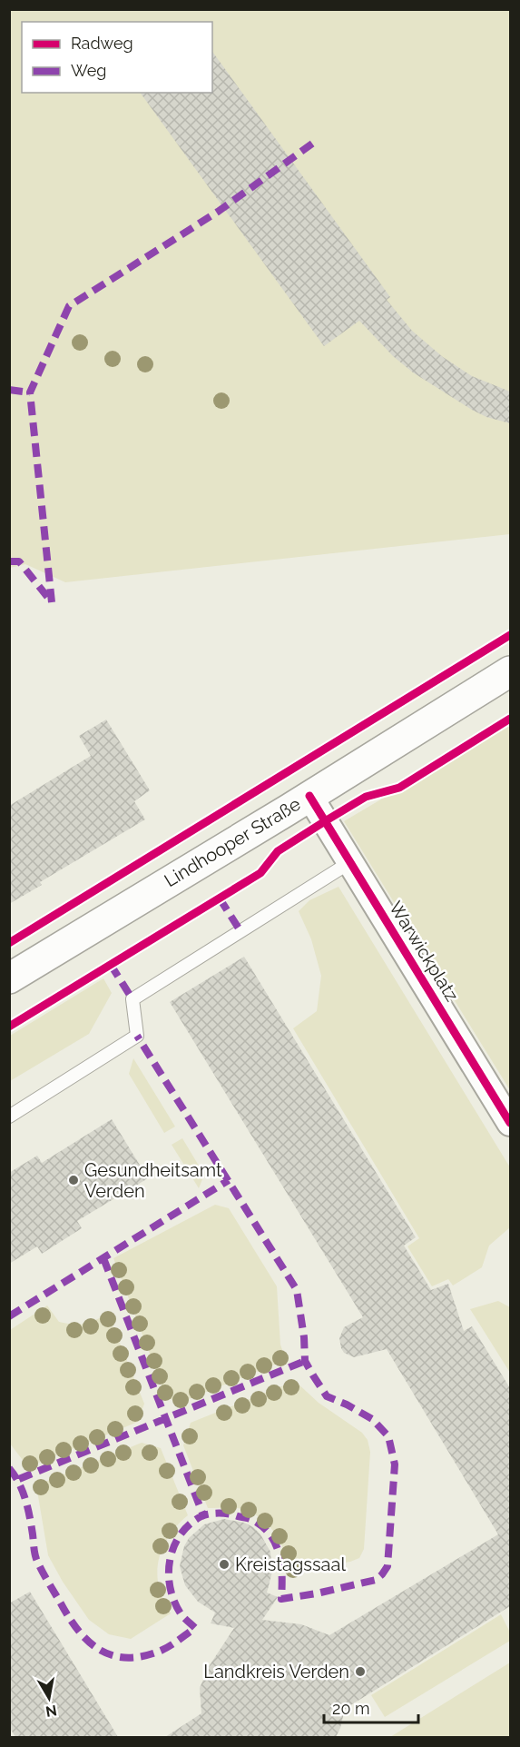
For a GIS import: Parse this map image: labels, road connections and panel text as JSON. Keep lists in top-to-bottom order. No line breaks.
{"streets":{"main road":["Lindhooper Straße"],"street":["Warwickplatz"]},"crossings":[["Lindhooper Straße","Warwickplatz"]],"places":["Gesundheitsamt Verden","Kreistagssaal","Landkreis Verden"],"legend":["Radweg","Weg"],"scale_bar":"20 m","north":"bottom"}
